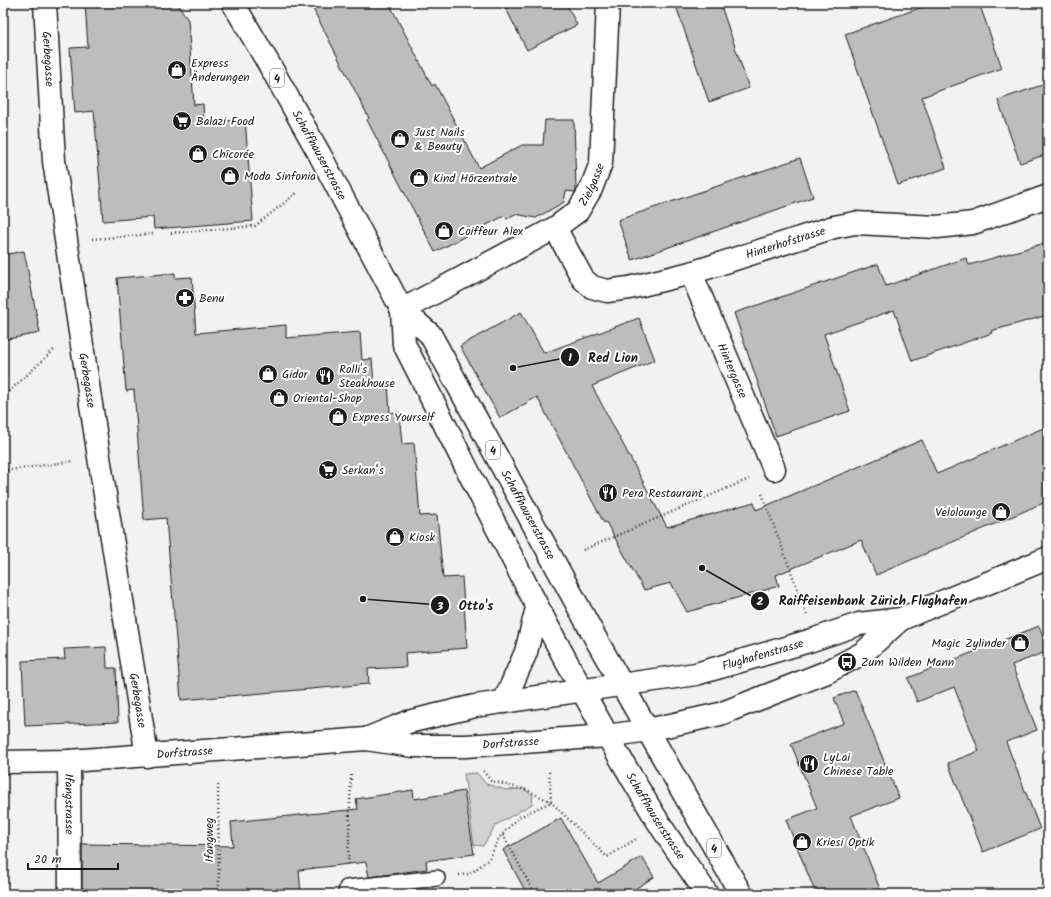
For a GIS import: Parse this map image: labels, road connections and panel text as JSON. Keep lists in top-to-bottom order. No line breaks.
{"streets":{"main road":["Gerbegasse","4","Schaffhauserstrasse","Zielgasse","Hinterhofstrasse","Hintergasse","Flughafenstrasse","Dorfstrasse","Ifangstrasse"],"path":["Ifangweg"]},"crossings":[["Gerbegasse","Dorfstrasse"],["Schaffhauserstrasse","Zielgasse"],["Schaffhauserstrasse","Flughafenstrasse"],["Schaffhauserstrasse","Dorfstrasse"],["Zielgasse","Hinterhofstrasse"],["Hinterhofstrasse","Hintergasse"],["Dorfstrasse","Ifangstrasse"]],"places":{"shop":["Express Änderungen","Just Nails & Beauty","Chîcorée","Moda Sinfonia","Kind Hörzentrale","Coiffeur Alex","Gidor","Oriental-Shop","Express Yourself","Velolounge","Kiosk","Magic Zylinder","Kriesi Optik"],"supermarket":["Balazi Food","Serkan‘s"],"pharmacy":["Benu"],"other":["Red Lion","Raiffeisenbank Zürich Flughafen","Otto's"],"restaurant":["Rolli's Steakhouse","Pera Restaurant","LyLai Chinese Table"],"bus stop":["Zum Wilden Mann"]},"scale_bar":"20 m"}
